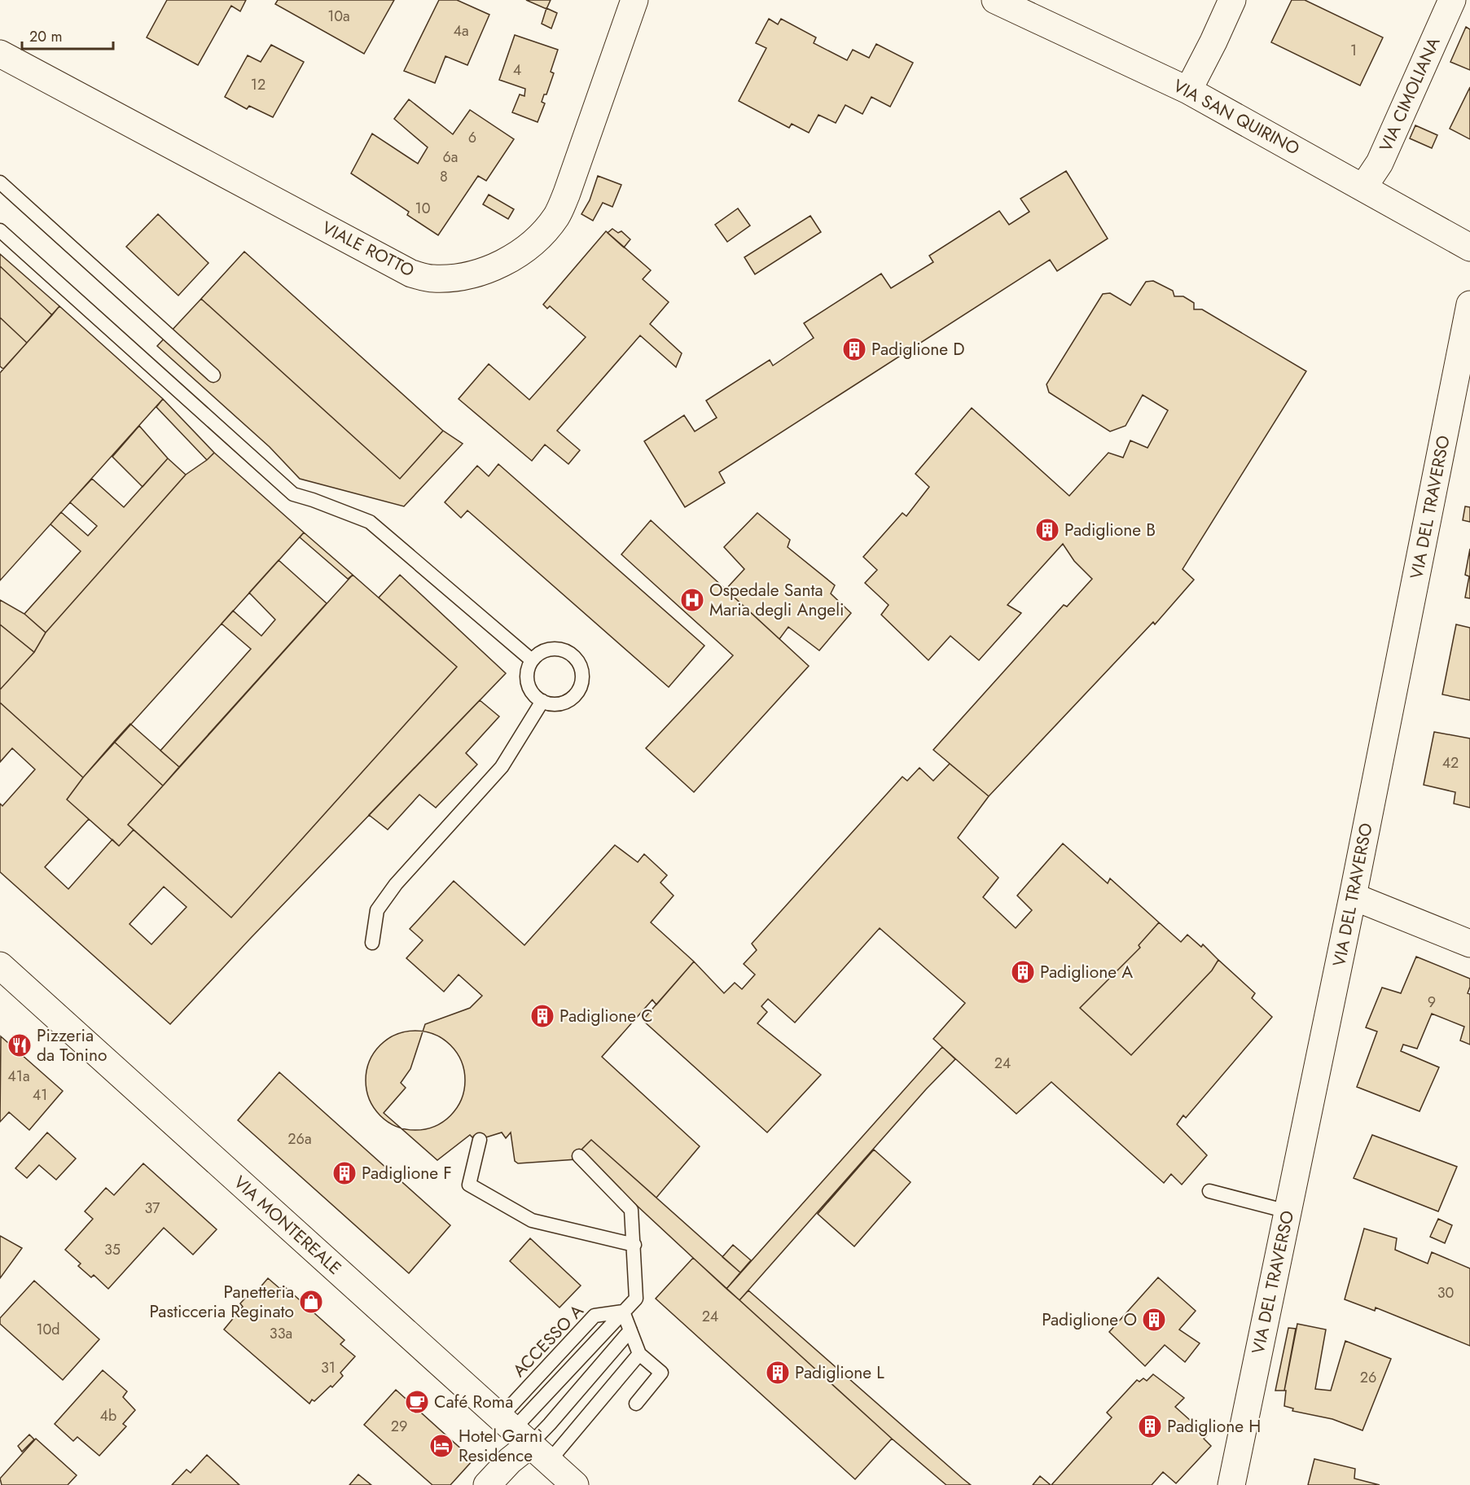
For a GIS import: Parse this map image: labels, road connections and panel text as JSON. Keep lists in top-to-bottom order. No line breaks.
{"streets":{"street":["VIA CIMOLIANA","VIA SAN QUIRINO","VIALE ROTTO","VIA DEL TRAVERSO","VIA MONTEREALE"]},"crossings":[["VIA CIMOLIANA","VIA SAN QUIRINO"]],"places":{"building":["Padiglione D","Padiglione B","Padiglione A","Padiglione C","Padiglione F","Padiglione O","Padiglione L","Padiglione H"],"hospital":["Ospedale Santa Maria degli Angeli"],"restaurant":["Pizzeria da Tonino"],"shop":["Panetteria Pasticceria Reginato"],"cafe":["Café Roma"],"hotel":["Hotel Garnì Residence"]},"house_numbers":["10a","4a","1","4","12","6","6a","8","10","42","9","24","41a","41","26a","37","35","30","24","10d","33a","31","26","4b","29"],"scale_bar":"20 m"}
